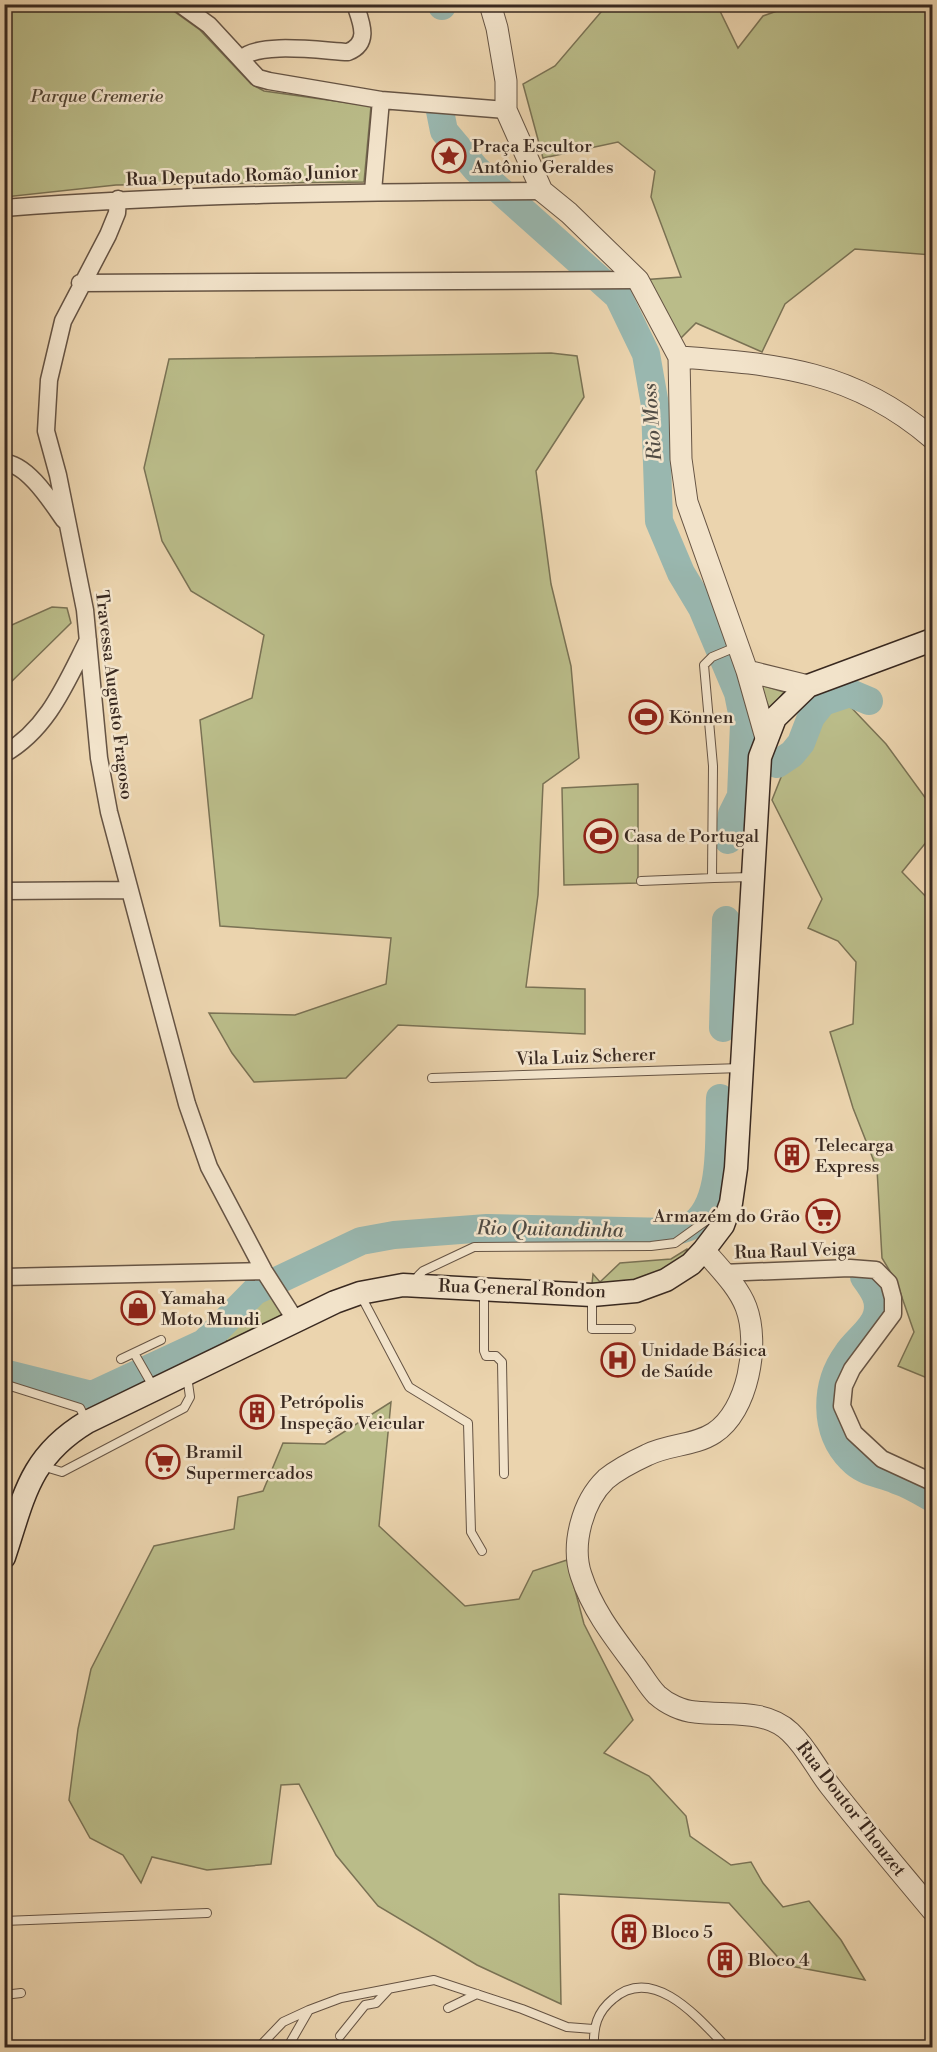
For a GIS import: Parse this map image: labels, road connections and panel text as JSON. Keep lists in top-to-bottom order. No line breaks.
{"streets":{"main road":["Rua General Rondon"],"street":["Rua Deputado Romão Junior","Travessa Augusto Fragoso","Rua Raul Veiga","Rua Doutor Thouzet"],"lane":["Vila Luiz Scherer"]},"crossings":[["Rua Deputado Romão Junior","Travessa Augusto Fragoso"],["Travessa Augusto Fragoso","Rua General Rondon"],["Vila Luiz Scherer","Rua General Rondon"],["Rua Raul Veiga","Rua Doutor Thouzet"],["Rua General Rondon","Rua Doutor Thouzet"]],"water":["Rio Moss","Rio Quitandinha"],"parks":["Parque Cremerie"],"places":{"place":["Praça Escultor Antônio Geraldes"],"sports":["Können","Casa de Portugal"],"building":["Telecarga Express","Petrópolis Inspeção Veicular","Bloco 5","Bloco 4"],"supermarket":["Armazém do Grão","Bramil Supermercados"],"shop":["Yamaha Moto Mundi"],"hospital":["Unidade Básica de Saúde"]}}
